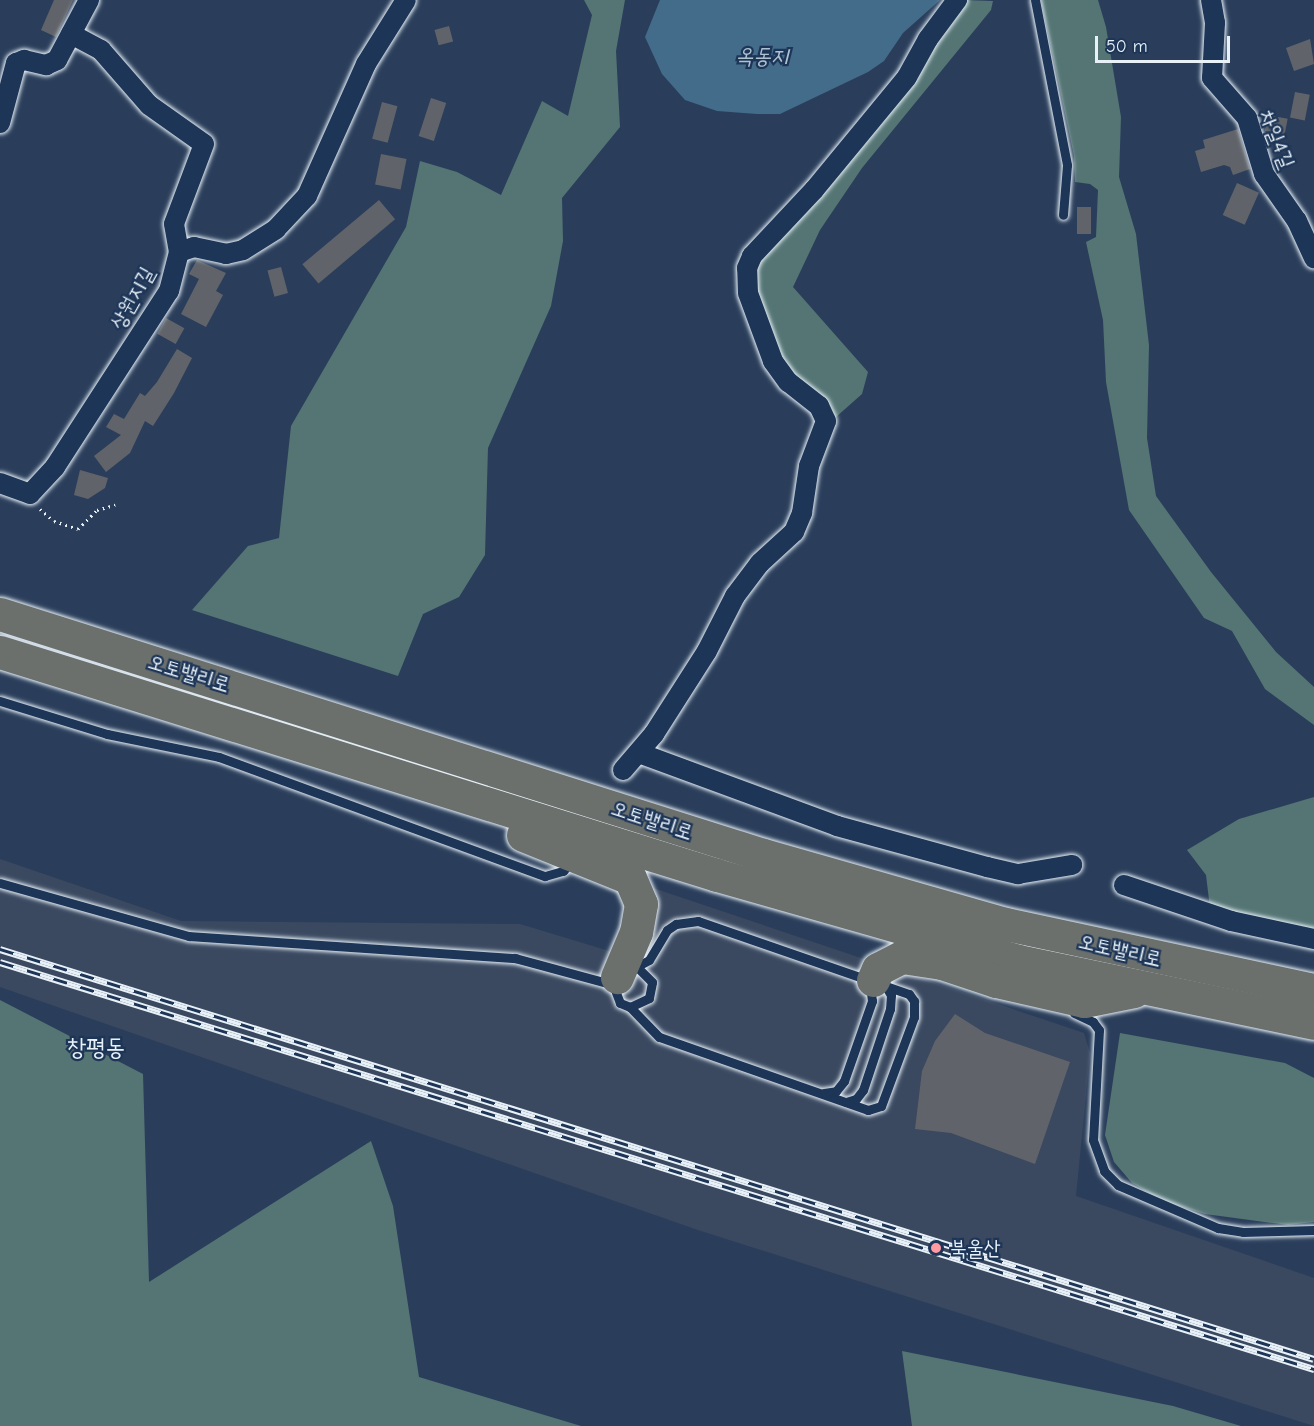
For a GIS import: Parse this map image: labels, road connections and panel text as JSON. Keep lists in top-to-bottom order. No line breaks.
{"streets":{"highway":["오토밸리로"],"street":["차일4길","상원지길"]},"districts":["창평동"],"water":["옥동지"],"places":["북울산"],"scale_bar":"50 m"}
